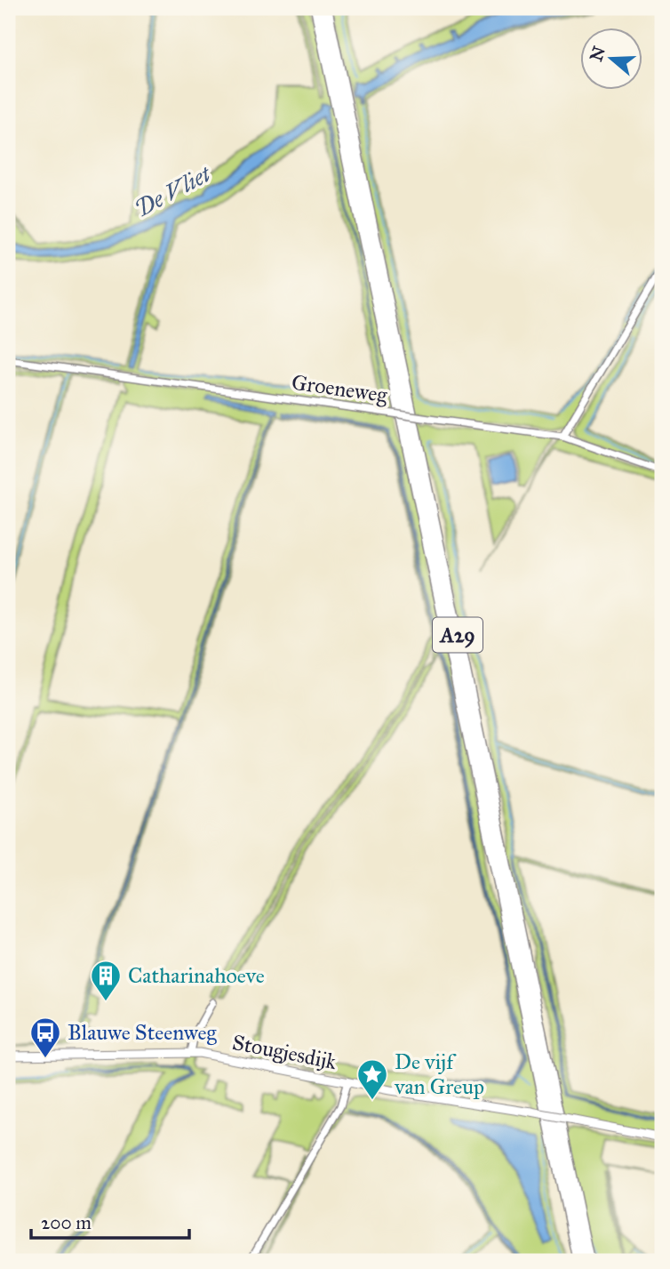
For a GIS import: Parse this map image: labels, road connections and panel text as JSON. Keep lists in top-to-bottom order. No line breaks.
{"streets":{"highway":["A29"],"street":["Groeneweg","Stougjesdijk"]},"water":["De Vliet"],"places":{"building":["Catharinahoeve"],"bus stop":["Blauwe Steenweg"],"place":["De vijf van Greup"]},"scale_bar":"200 m","north":"left"}
